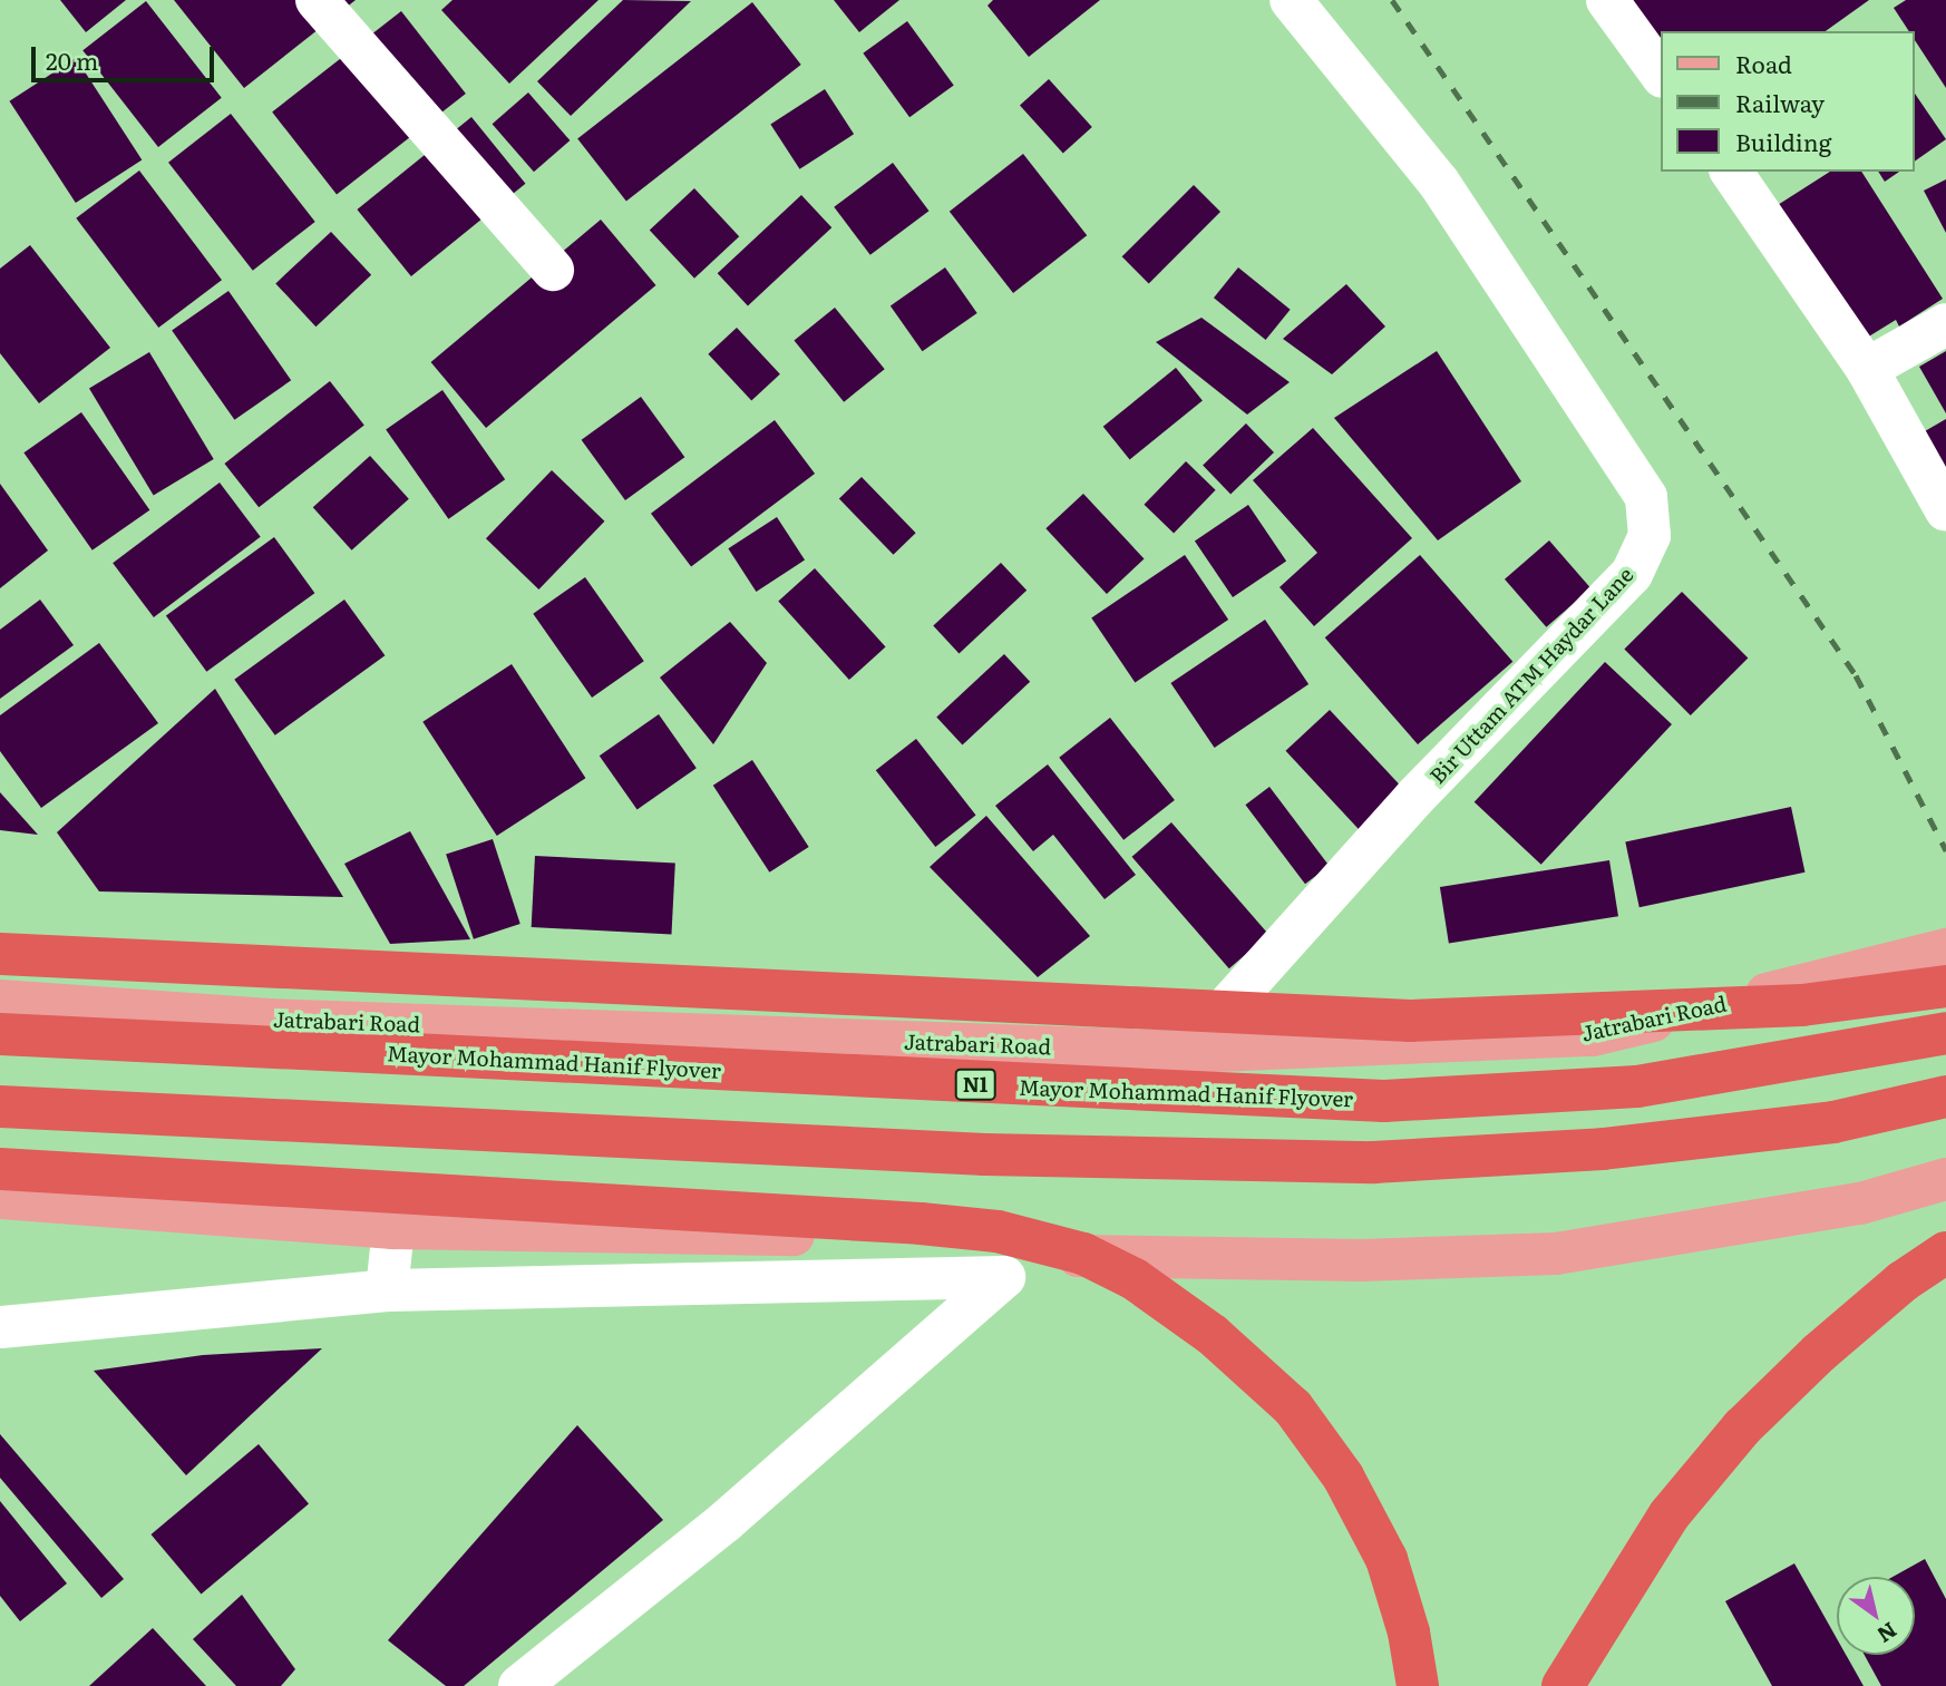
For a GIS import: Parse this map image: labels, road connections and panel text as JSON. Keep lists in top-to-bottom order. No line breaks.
{"streets":{"highway":["Mayor Mohammad Hanif Flyover","N1"],"main road":["Jatrabari Road"],"street":["Bir Uttam ATM Haydar Lane"]},"crossings":[["Bir Uttam ATM Haydar Lane","Jatrabari Road"]],"legend":["Road","Railway","Building"],"scale_bar":"20 m","north":"bottom right"}
